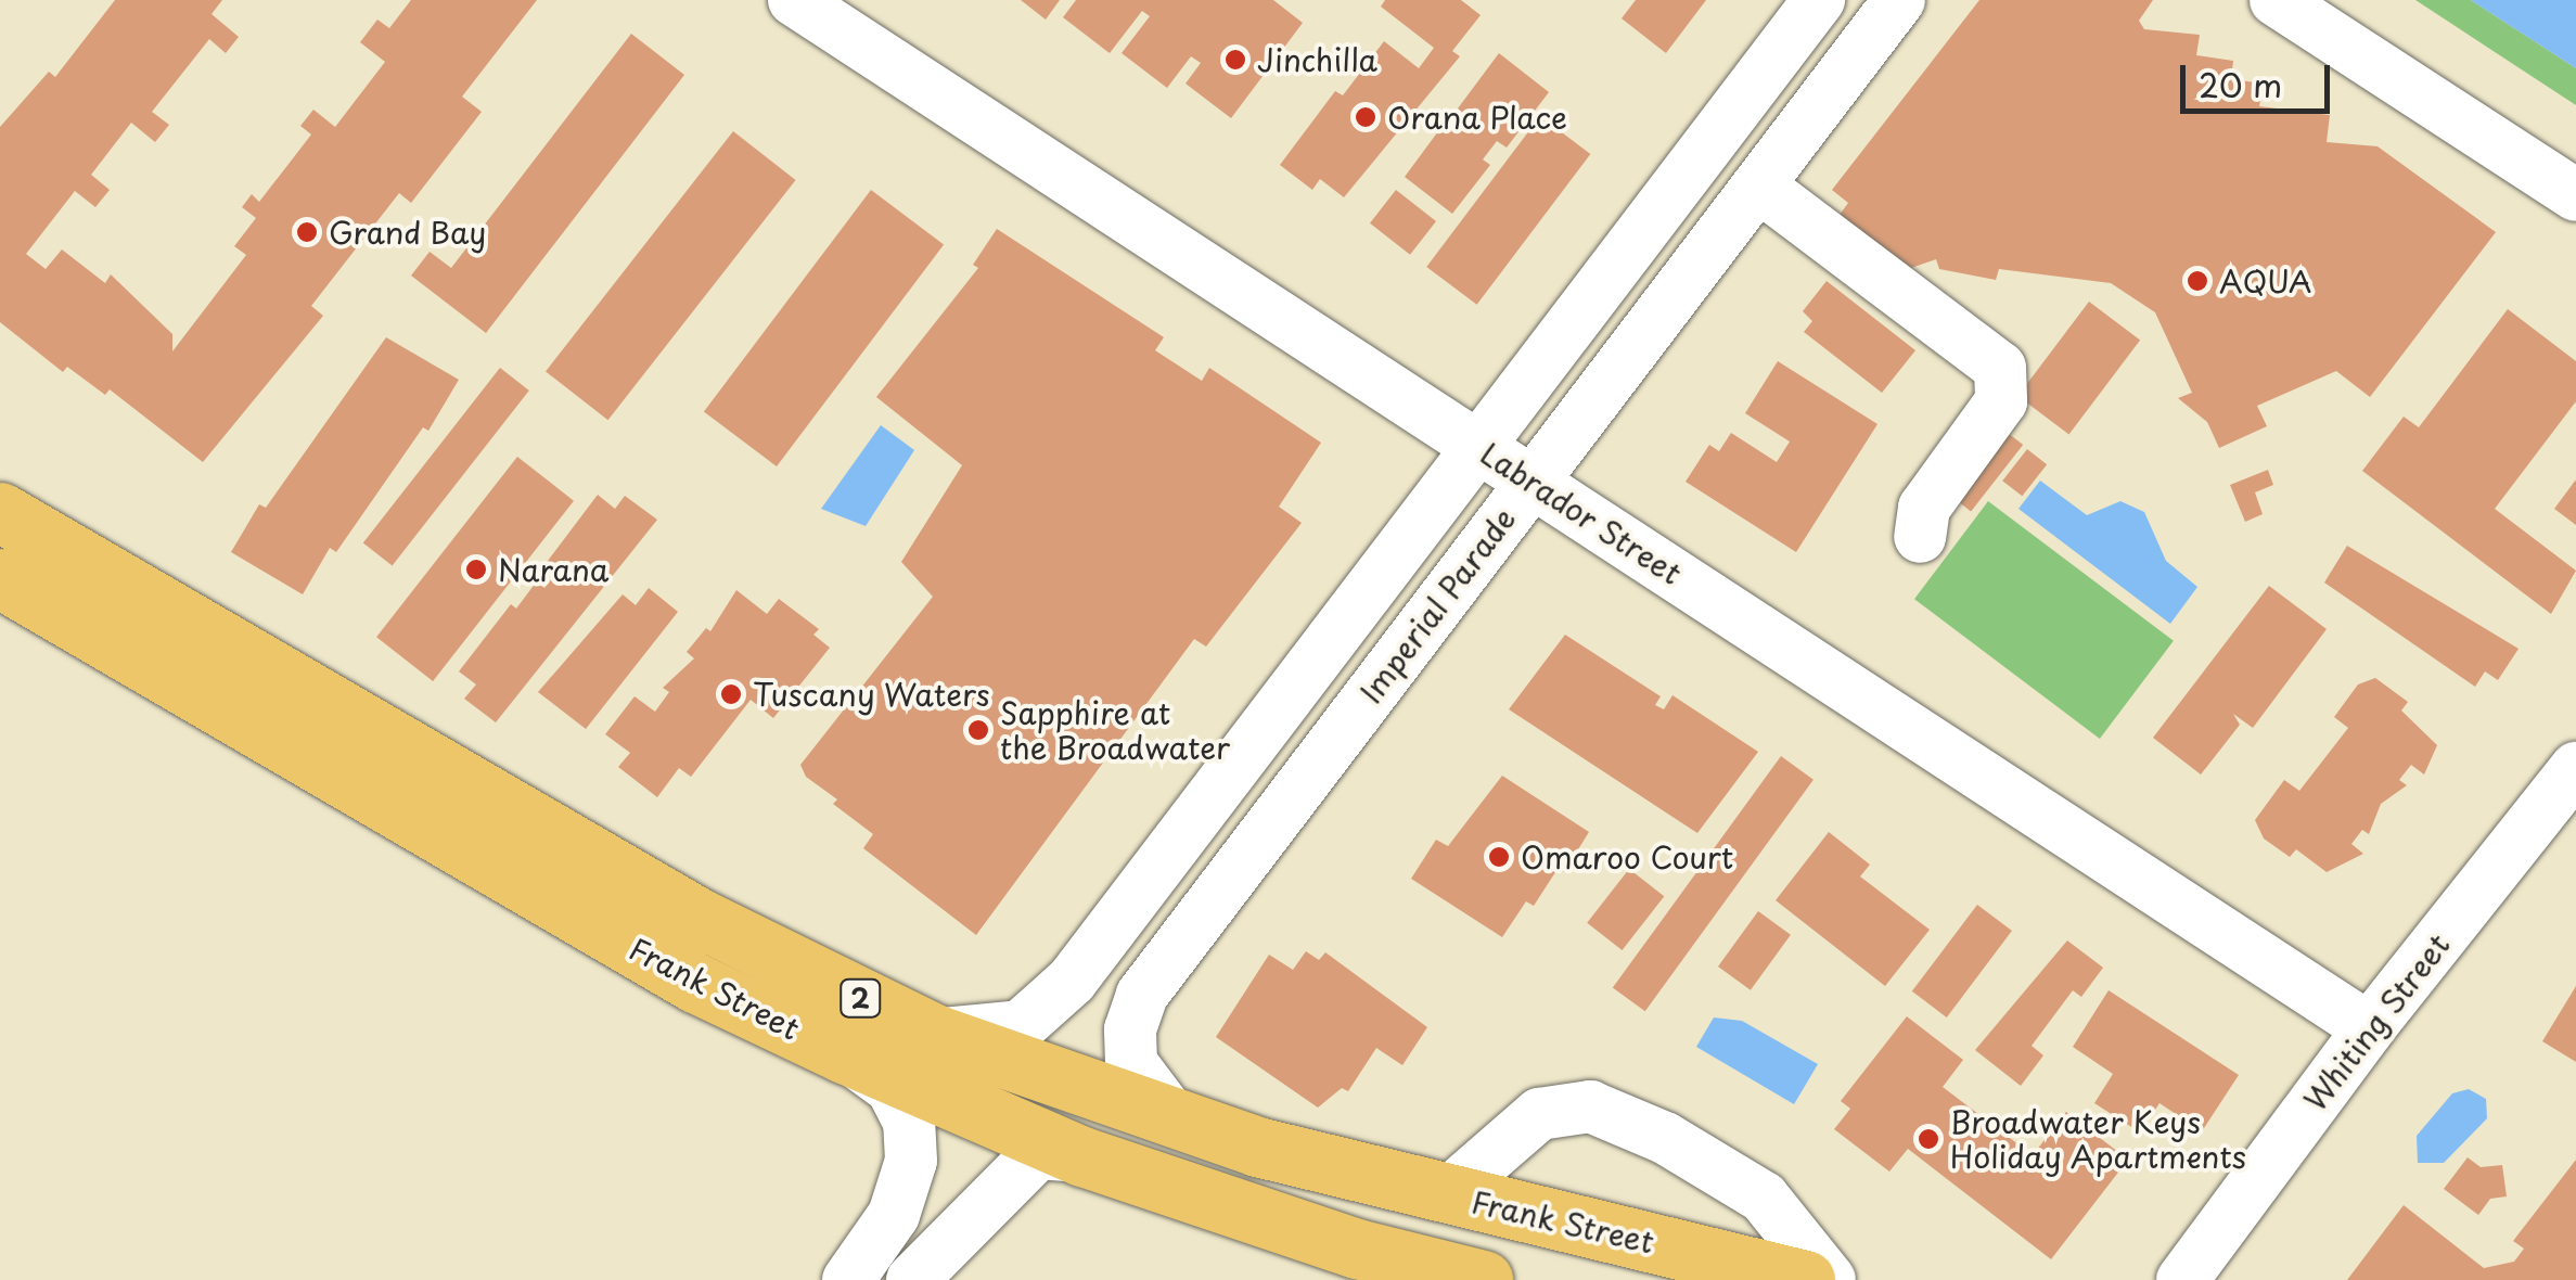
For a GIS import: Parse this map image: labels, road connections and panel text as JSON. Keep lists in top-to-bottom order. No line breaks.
{"streets":{"highway":["Frank Street","2"],"street":["Labrador Street","Imperial Parade","Whiting Street"]},"crossings":[["Labrador Street","Imperial Parade"],["Labrador Street","Whiting Street"],["Imperial Parade","Frank Street"]],"places":["Jinchilla","Orana Place","Grand Bay","AQUA","Narana","Tuscany Waters","Sapphire at the Broadwater","Omaroo Court","Broadwater Keys Holiday Apartments"],"scale_bar":"20 m"}
